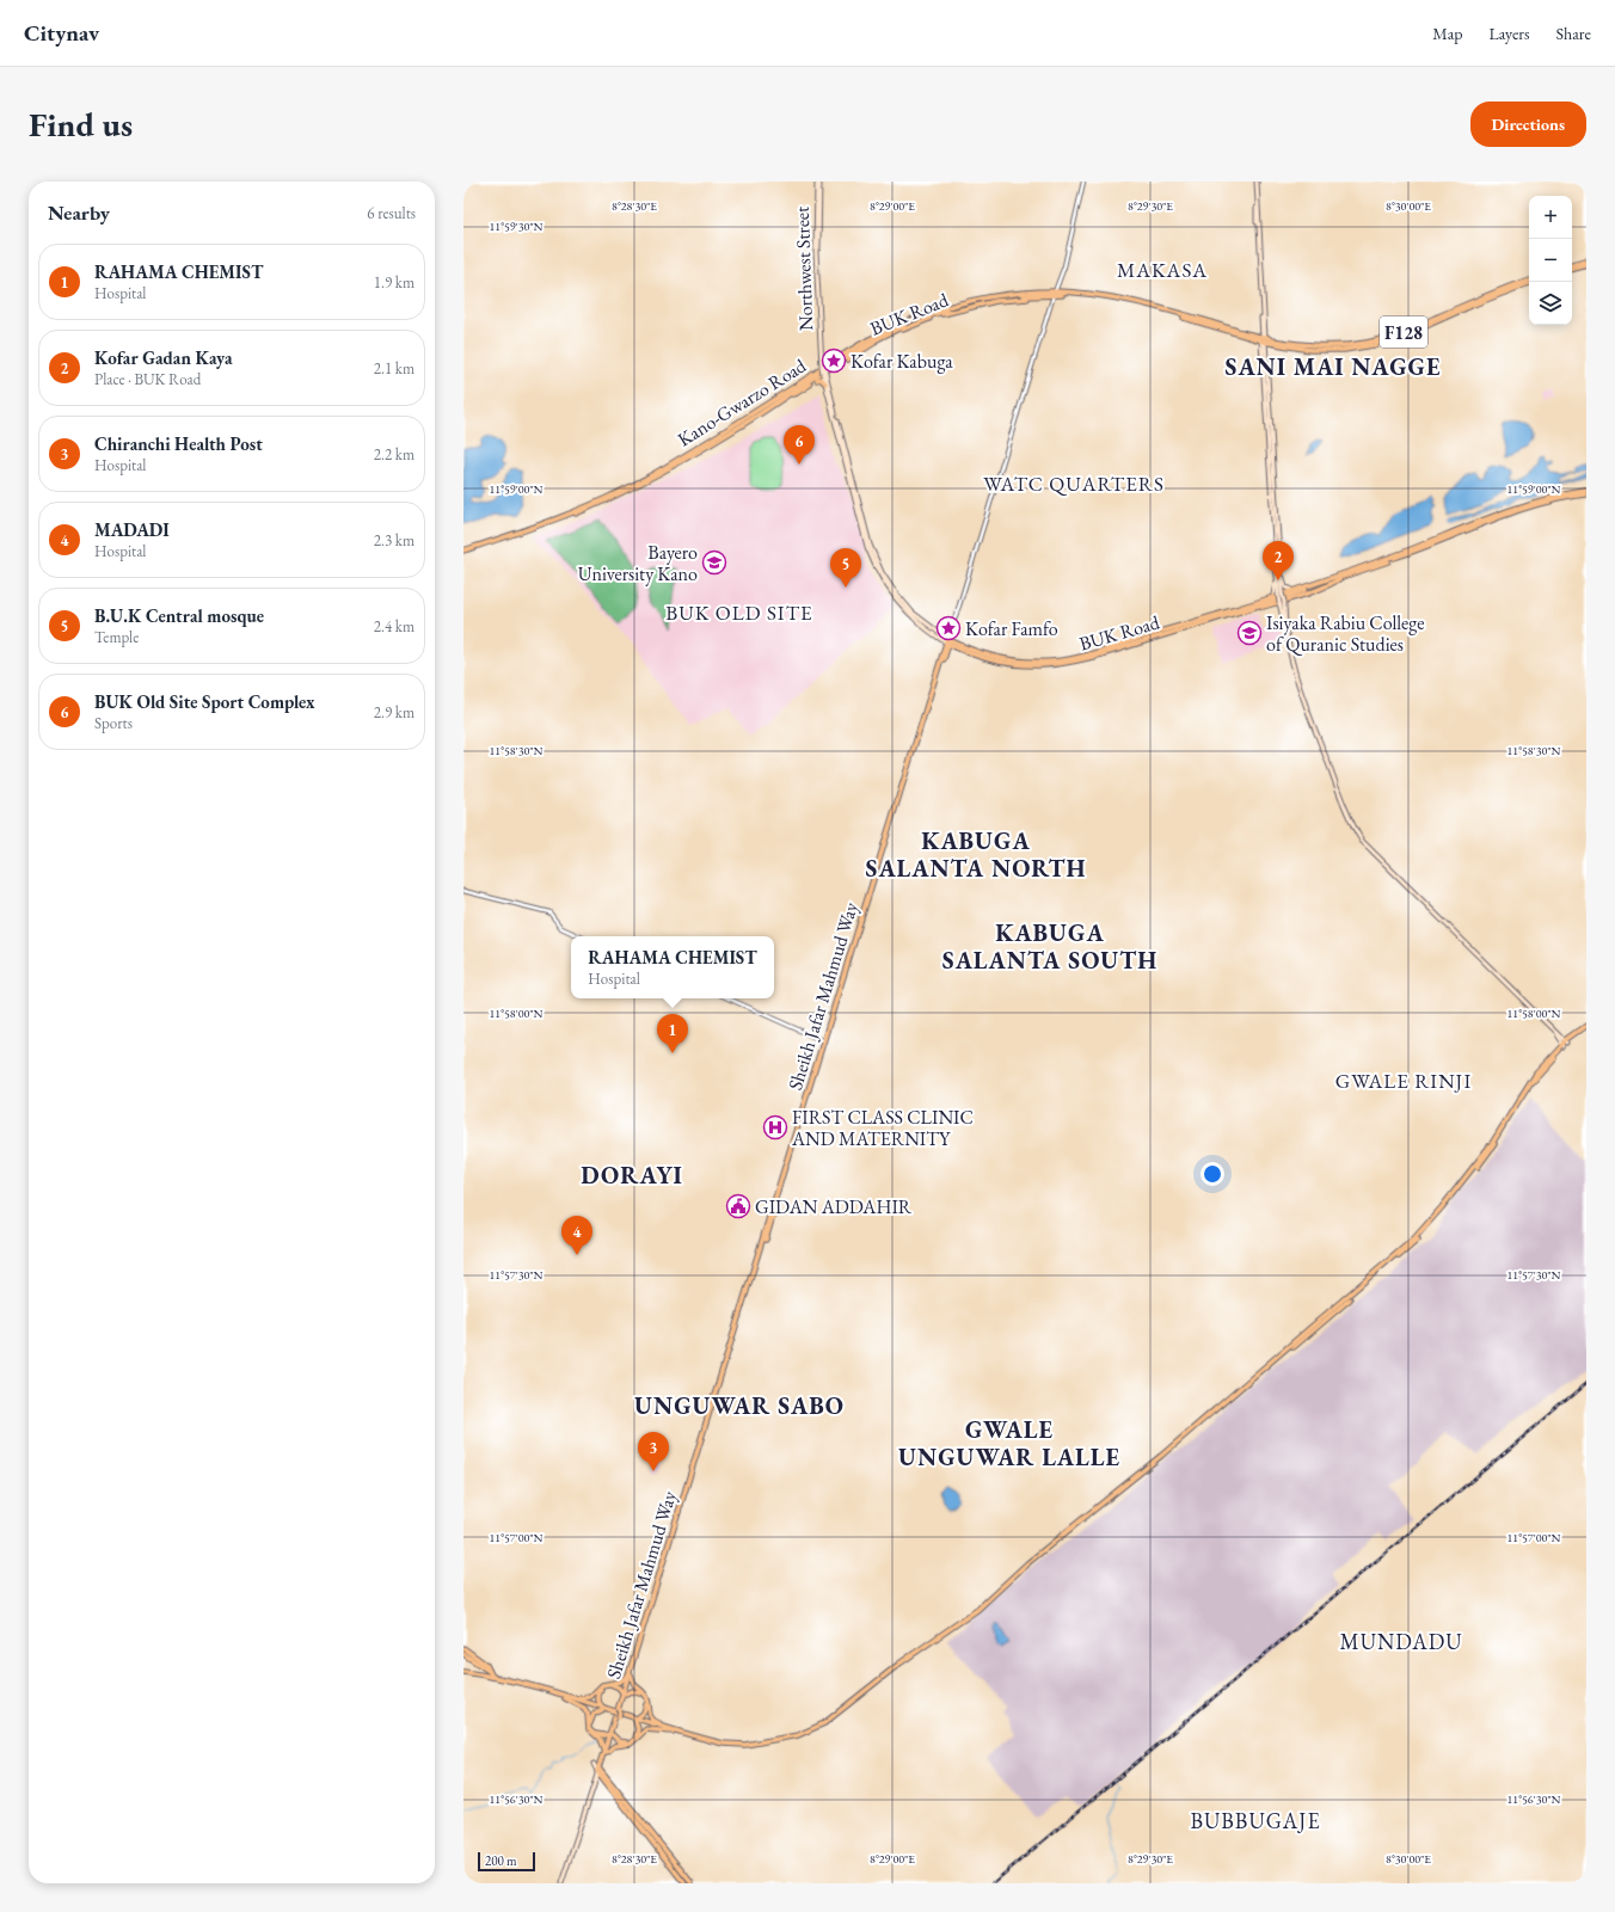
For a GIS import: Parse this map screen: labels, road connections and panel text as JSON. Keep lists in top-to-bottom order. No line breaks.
{"streets":{"main road":["Northwest Street","BUK Road","F128","Kano-Gwarzo Road","Sheikh Jafar Mahmud Way"]},"crossings":[["Northwest Street","BUK Road"],["BUK Road","F128"],["BUK Road","Kano-Gwarzo Road"],["BUK Road","Sheikh Jafar Mahmud Way"],["F128","Kano-Gwarzo Road"]],"districts":["MAKASA","SANI MAI NAGGE","WATC QUARTERS","BUK OLD SITE","KABUGA SALANTA NORTH","KABUGA SALANTA SOUTH","GWALE RINJI","DORAYI","UNGUWAR SABO","GWALE UNGUWAR LALLE","MUNDADU","BUBBUGAJE"],"places":{"place":["Kofar Kabuga","Kofar Famfo"],"school or university":["Bayero University Kano","Isiyaka Rabiu College of Quranic Studies"],"hospital":["FIRST CLASS CLINIC AND MATERNITY"],"public building":["GIDAN ADDAHIR"]},"scale_bar":"200 m","page":{"header":"Citynav","nav":["Map","Layers","Share"],"buttons":"Directions","title":"Find us","heading":["Nearby","6 results"],"map_buttons":["+","−"],"list":[{"mark":"1","name":"RAHAMA CHEMIST","note":"Hospital","value":"1.9 km"},{"mark":"2","name":"Kofar Gadan Kaya","note":"Place · BUK Road","value":"2.1 km"},{"mark":"3","name":"Chiranchi Health Post","note":"Hospital","value":"2.2 km"},{"mark":"4","name":"MADADI","note":"Hospital","value":"2.3 km"},{"mark":"5","name":"B.U.K Central mosque","note":"Temple","value":"2.4 km"},{"mark":"6","name":"BUK Old Site Sport Complex","note":"Sports","value":"2.9 km"}],"pins":["6","2","5","1","4","3"],"popup":["RAHAMA CHEMIST","Hospital"],"scale":"200 m"},"coordinates":["8°28'30\"E","8°29'00\"E","8°29'30\"E","8°30'00\"E","11°59'30\"N","11°59'00\"N","11°58'30\"N","11°58'00\"N","11°57'30\"N","11°57'00\"N","11°56'30\"N"]}
